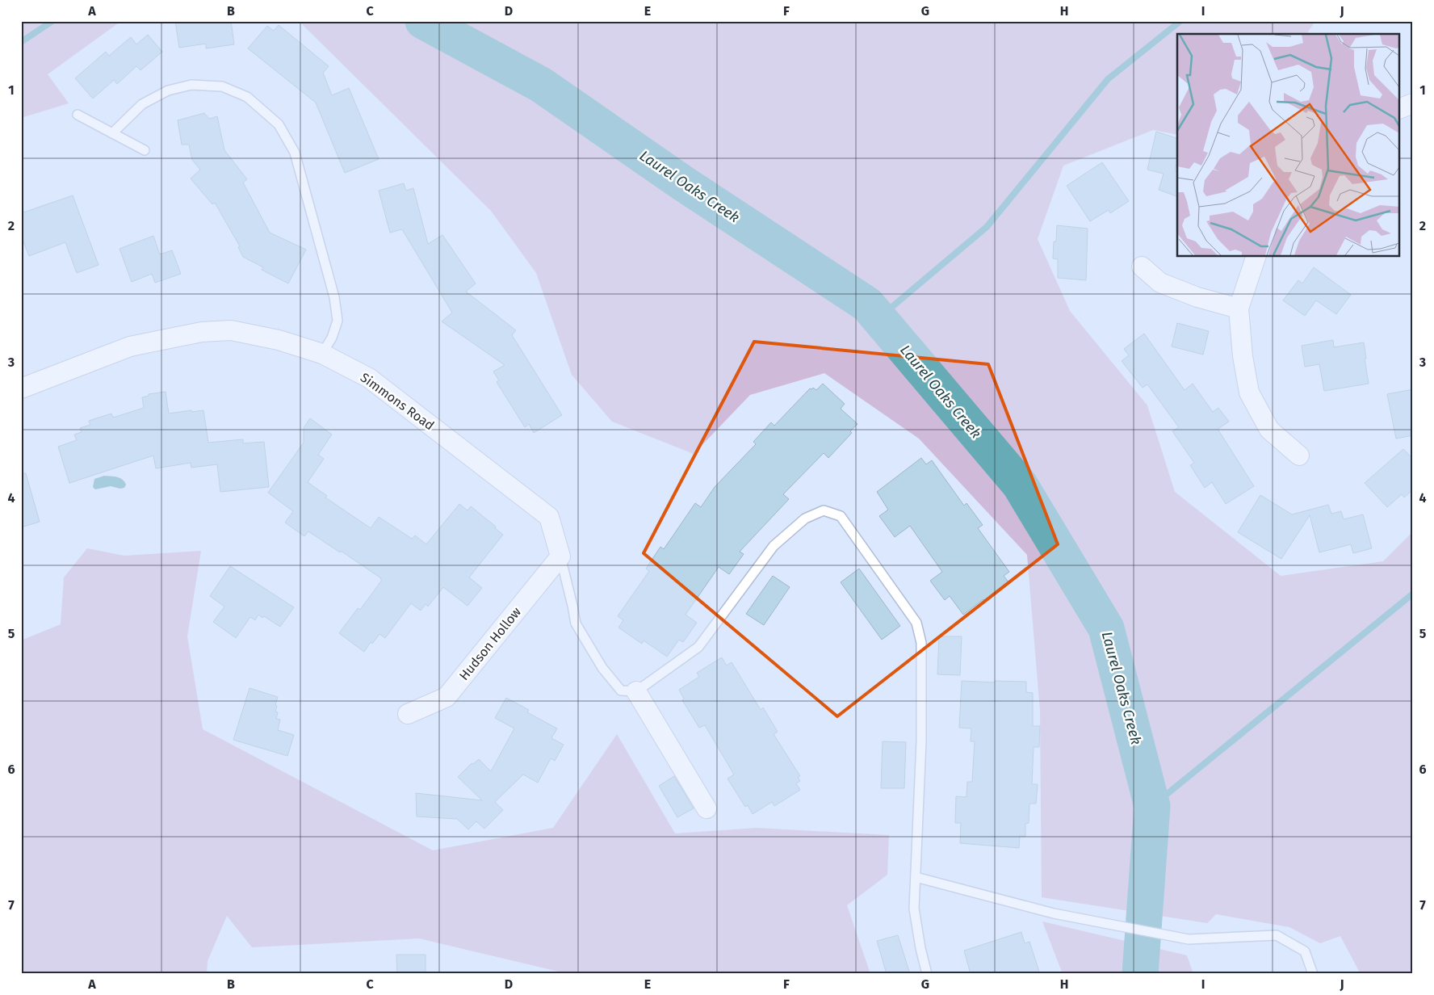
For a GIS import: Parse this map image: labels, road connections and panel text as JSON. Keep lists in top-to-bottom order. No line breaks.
{"streets":{"street":["Simmons Road","Hudson Hollow"]},"crossings":[["Simmons Road","Hudson Hollow"]],"water":["Laurel Oaks Creek"],"grid":{"columns":["A","B","C","D","E","F","G","H","I","J"],"rows":["1","2","3","4","5","6","7"]}}
